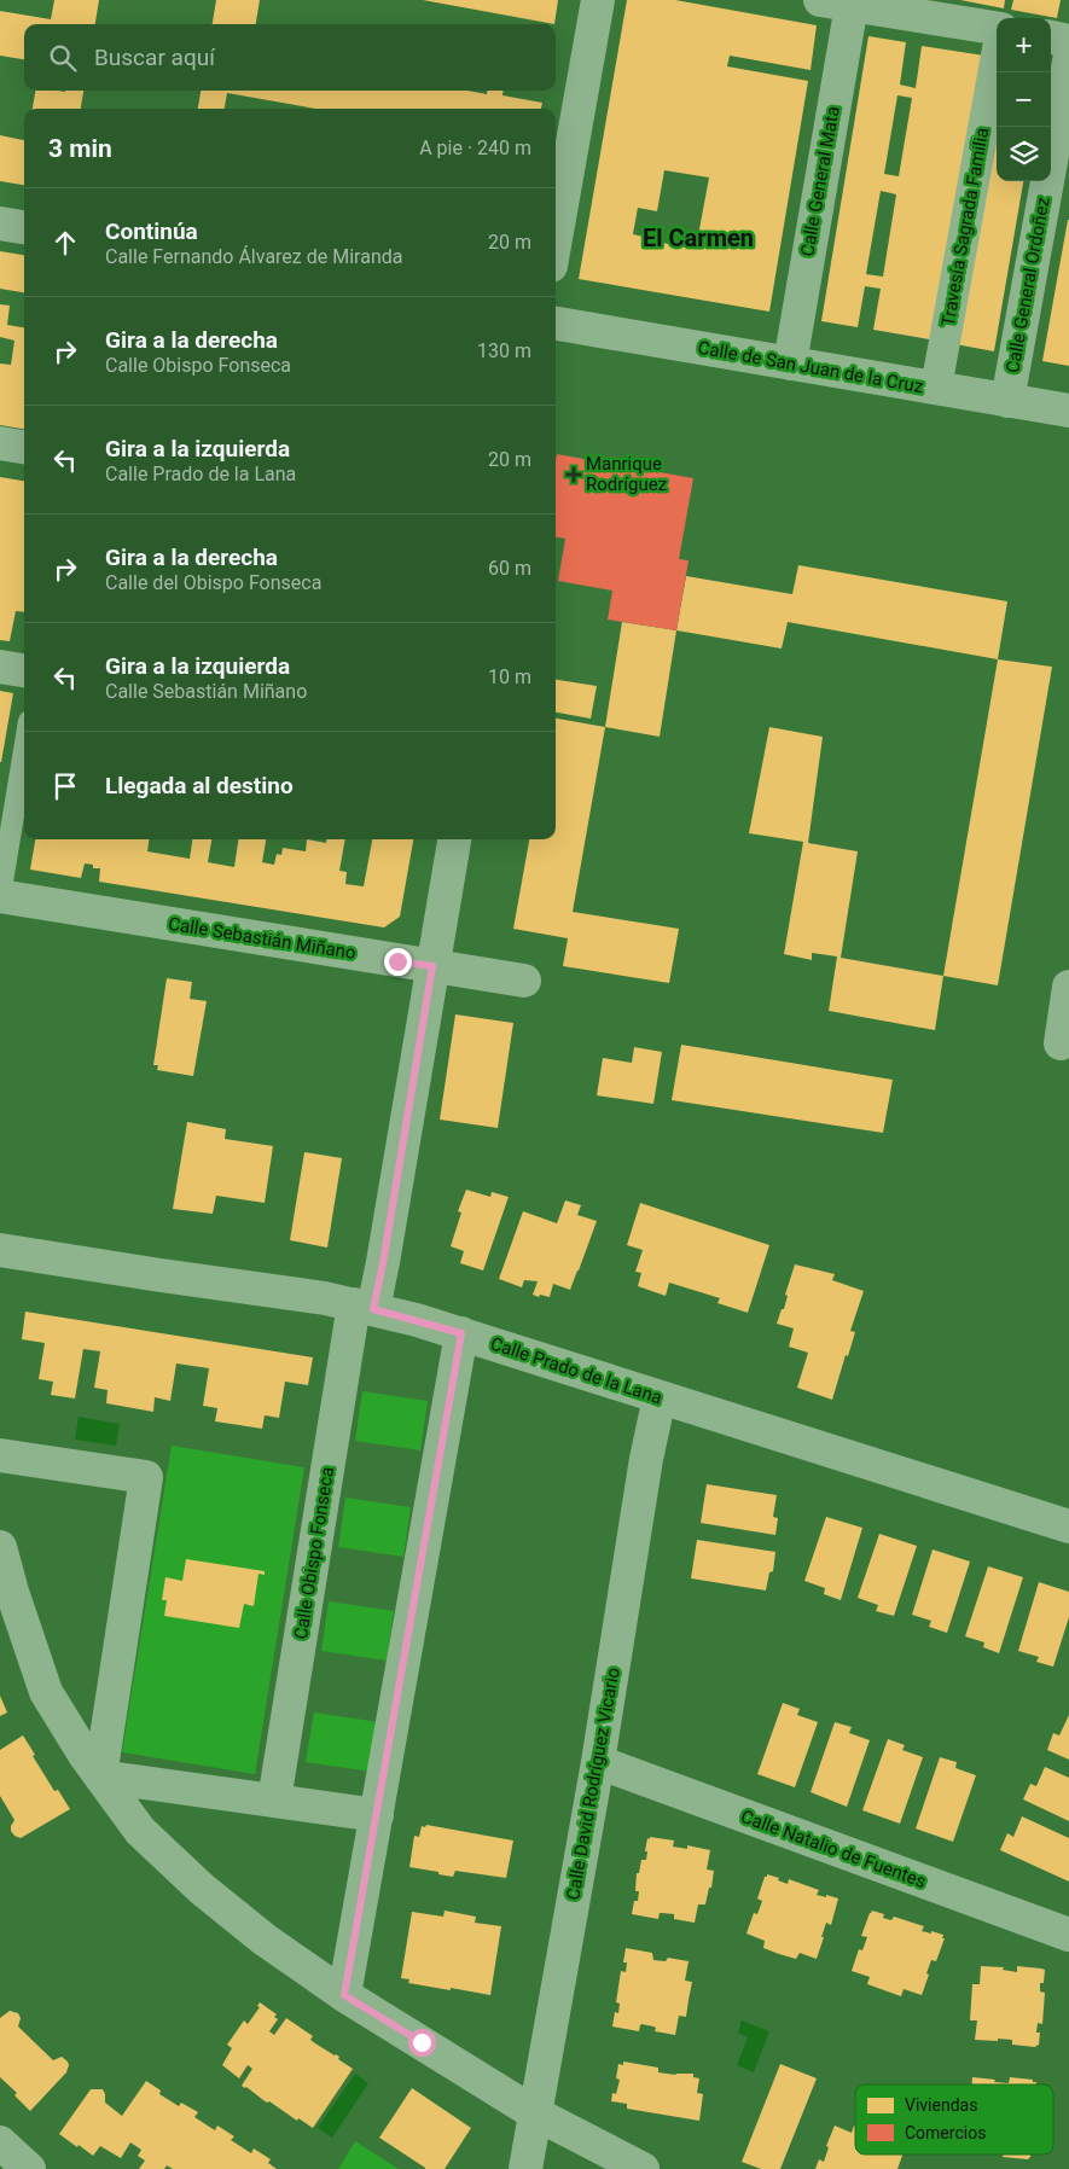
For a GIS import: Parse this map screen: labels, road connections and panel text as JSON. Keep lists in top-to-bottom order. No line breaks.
{"streets":{"street":["Calle General Mata","Travesía Sagrada Familia","Calle General Ordoñez","Calle de San Juan de la Cruz","Calle Sebastián Miñano","Calle Prado de la Lana","Calle Obispo Fonseca","Calle David Rodríguez Vicario","Calle Natalio de Fuentes"]},"crossings":[["Calle General Mata","Calle de San Juan de la Cruz"],["Travesía Sagrada Familia","Calle de San Juan de la Cruz"],["Calle General Ordoñez","Calle de San Juan de la Cruz"],["Calle Sebastián Miñano","Calle Obispo Fonseca"],["Calle Prado de la Lana","Calle Obispo Fonseca"],["Calle Prado de la Lana","Calle David Rodríguez Vicario"],["Calle David Rodríguez Vicario","Calle Natalio de Fuentes"]],"districts":["El Carmen"],"places":{"health":["Manrique Rodríguez"]},"legend":["Viviendas","Comercios"],"page":{"map_buttons":["+","−"],"search":"Buscar aquí","heading":["3 min","A pie · 240 m"],"list":[["Continúa","Calle Fernando Álvarez de Miranda","20 m"],["Gira a la derecha","Calle Obispo Fonseca","130 m"],["Gira a la izquierda","Calle Prado de la Lana","20 m"],["Gira a la derecha","Calle del Obispo Fonseca","60 m"],["Gira a la izquierda","Calle Sebastián Miñano","10 m"],"Llegada al destino"]}}
